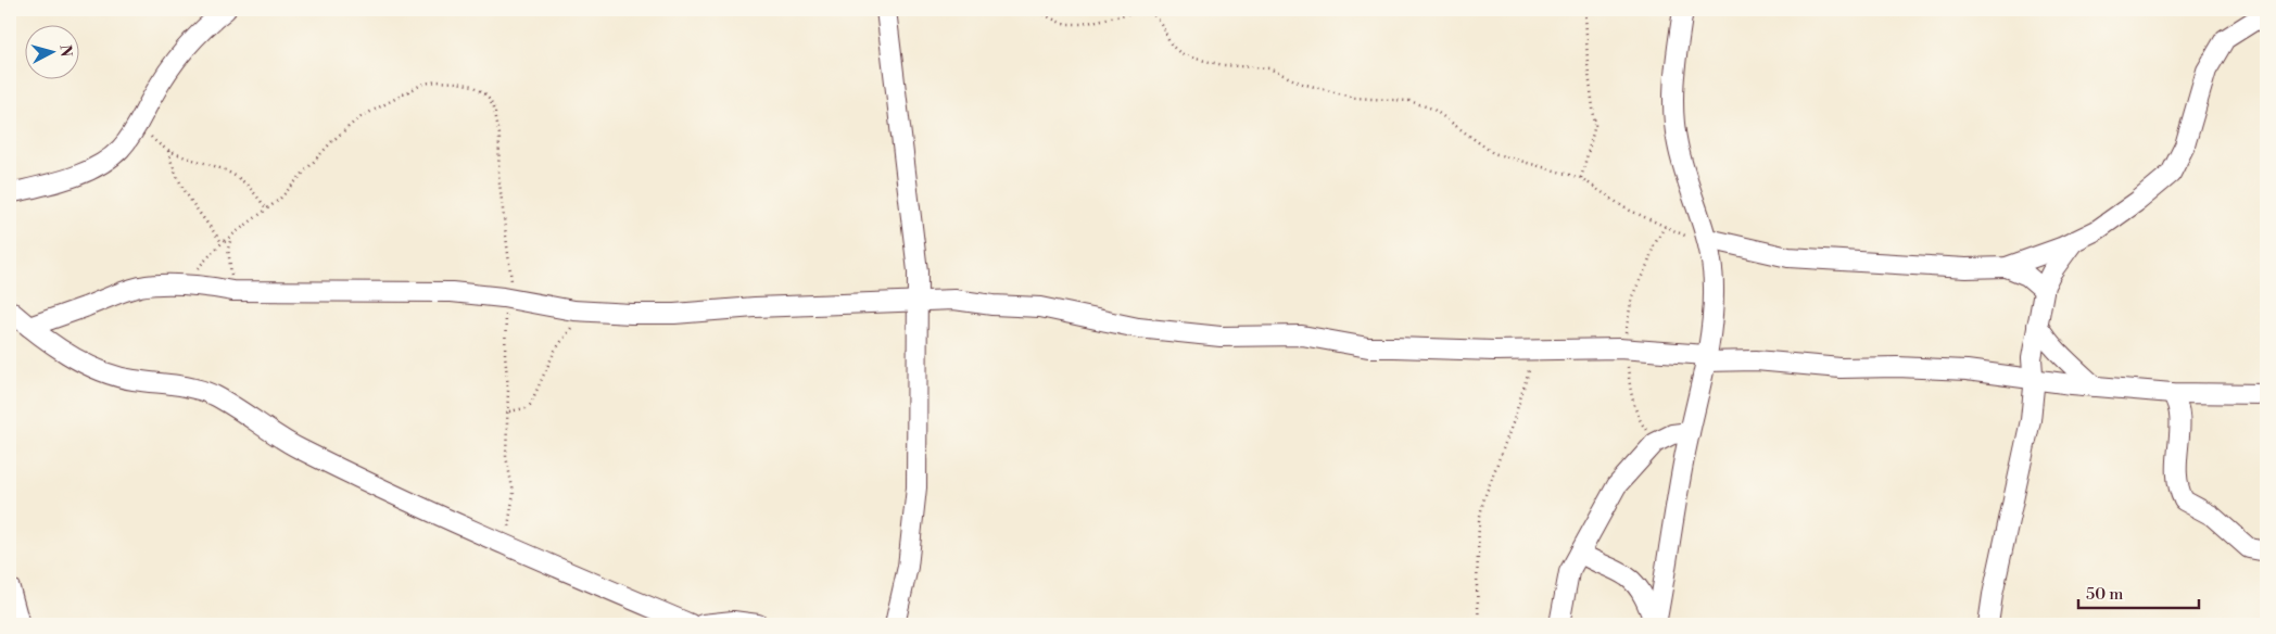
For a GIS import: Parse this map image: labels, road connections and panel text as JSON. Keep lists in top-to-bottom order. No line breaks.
{"scale_bar":"50 m","north":"right"}
